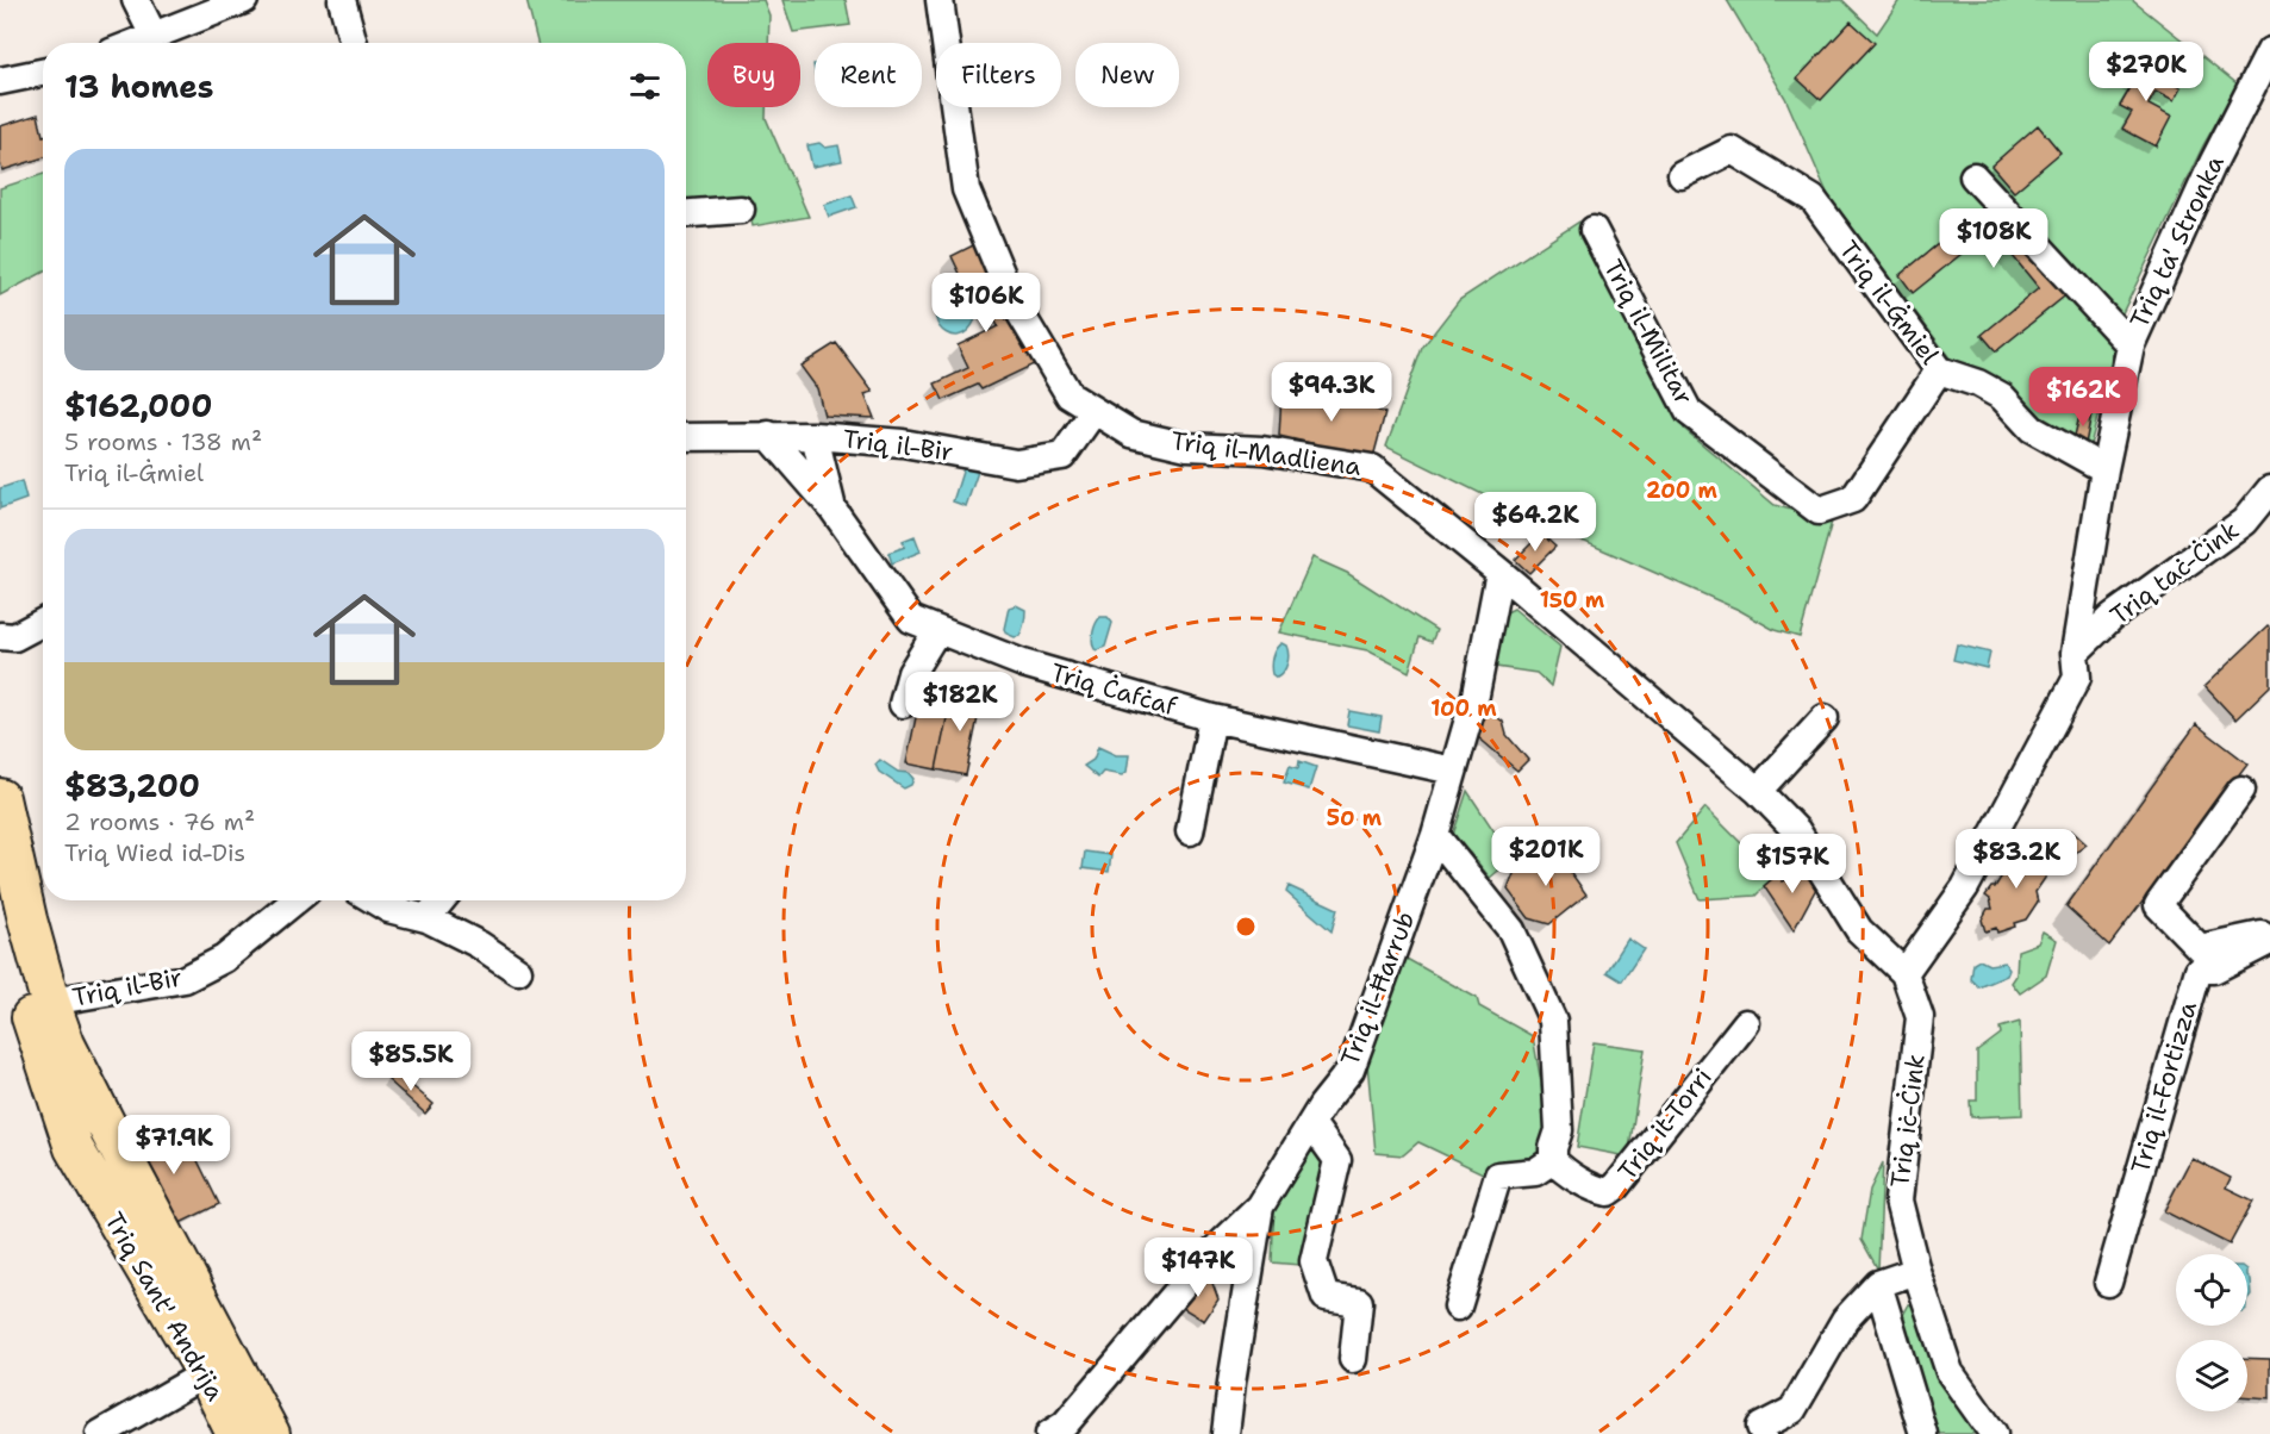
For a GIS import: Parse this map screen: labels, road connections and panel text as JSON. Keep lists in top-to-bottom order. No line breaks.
{"streets":{"highway":["Triq Sant' Andrija"],"street":["Triq ta' Stronka","Triq il-Ġmiel","Triq il-Militar","Triq il-Bir","Triq il-Madliena","Triq taċ-Ċink","Triq Ċafċaf","Triq il-Ħarrub","Triq il-Fortizza","Triq iċ-Ċink","Triq it-Torri"]},"crossings":[["Triq ta' Stronka","Triq il-Ġmiel"],["Triq ta' Stronka","Triq il-Madliena"],["Triq ta' Stronka","Triq taċ-Ċink"],["Triq ta' Stronka","Triq iċ-Ċink"],["Triq il-Ġmiel","Triq il-Militar"],["Triq il-Bir","Triq il-Madliena"],["Triq il-Bir","Triq Ċafċaf"],["Triq il-Bir","Triq Sant' Andrija"],["Triq il-Madliena","Triq il-Ħarrub"],["Triq il-Madliena","Triq iċ-Ċink"],["Triq Ċafċaf","Triq il-Ħarrub"]],"page":{"price":["$270K","$108K","$106K","$94.3K","$162K","$64.2K","$182K","$201K","$83.2K","$157K","$85.5K","$71.9K","$147K"],"chip":["Buy","Rent","Filters","New"],"heading":"13 homes","list":[{"name":"$162,000","note":"5 rooms · 138 m² · Triq il-Ġmiel"},{"name":"$83,200","note":"2 rooms · 76 m² · Triq Wied id-Dis"}]},"rings":["200 m","150 m","100 m","50 m"]}
